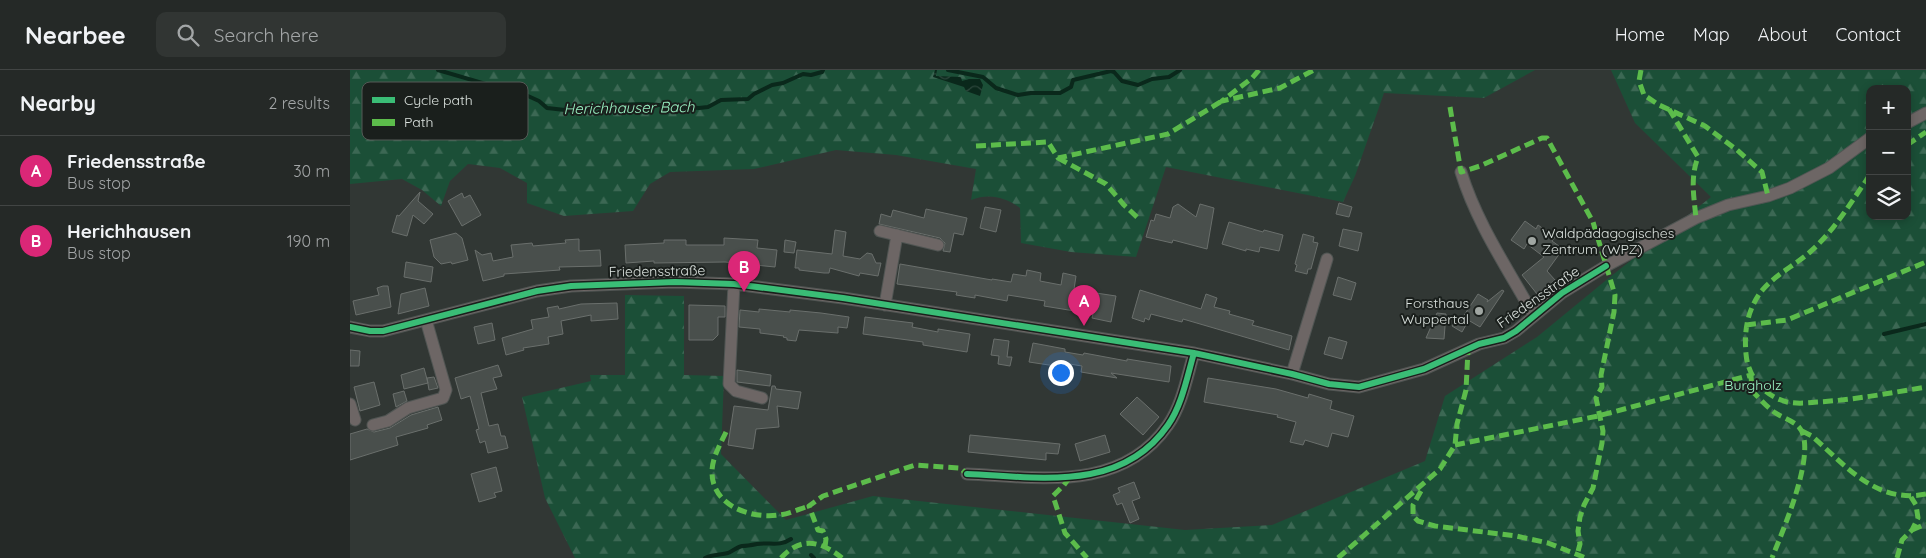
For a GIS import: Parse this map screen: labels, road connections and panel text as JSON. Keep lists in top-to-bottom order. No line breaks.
{"streets":{"street":["Friedensstraße"]},"water":["Herichhauser Bach"],"parks":["Burgholz"],"places":["Waldpädagogisches Zentrum (WPZ)","Forsthaus Wuppertal"],"legend":["Cycle path","Path"],"page":{"header":"Nearbee","search":"Search here","nav":["Home","Map","About","Contact"],"heading":["Nearby","2 results"],"map_buttons":["+","−"],"list":[{"mark":"A","name":"Friedensstraße","note":"Bus stop","value":"30 m"},{"mark":"B","name":"Herichhausen","note":"Bus stop","value":"190 m"}],"pins":["B","A"]}}
